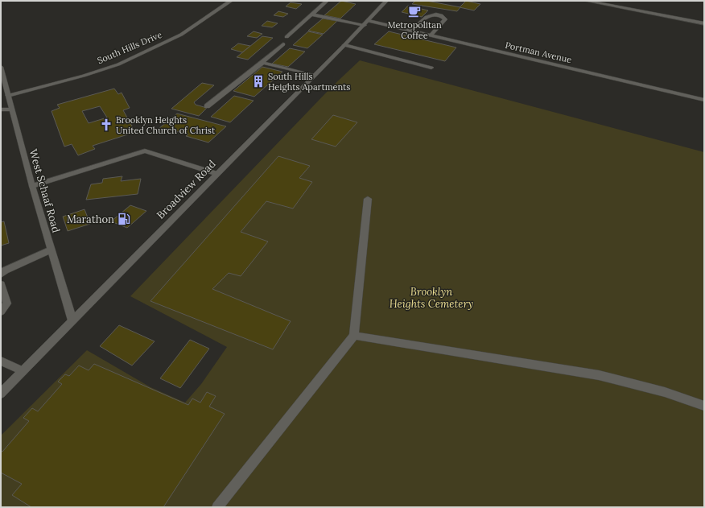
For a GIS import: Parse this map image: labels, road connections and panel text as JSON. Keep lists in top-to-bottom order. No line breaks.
{"streets":{"street":["South Hills Drive","Portman Avenue","Broadview Road","West Schaaf Road"]},"crossings":[["South Hills Drive","West Schaaf Road"],["Portman Avenue","Broadview Road"],["Broadview Road","West Schaaf Road"]],"parks":["Brooklyn Heights Cemetery"],"places":{"cafe":["Metropolitan Coffee"],"building":["South Hills Heights Apartments"],"church":["Brooklyn Heights United Church of Christ"],"fuel station":["Marathon"]}}
